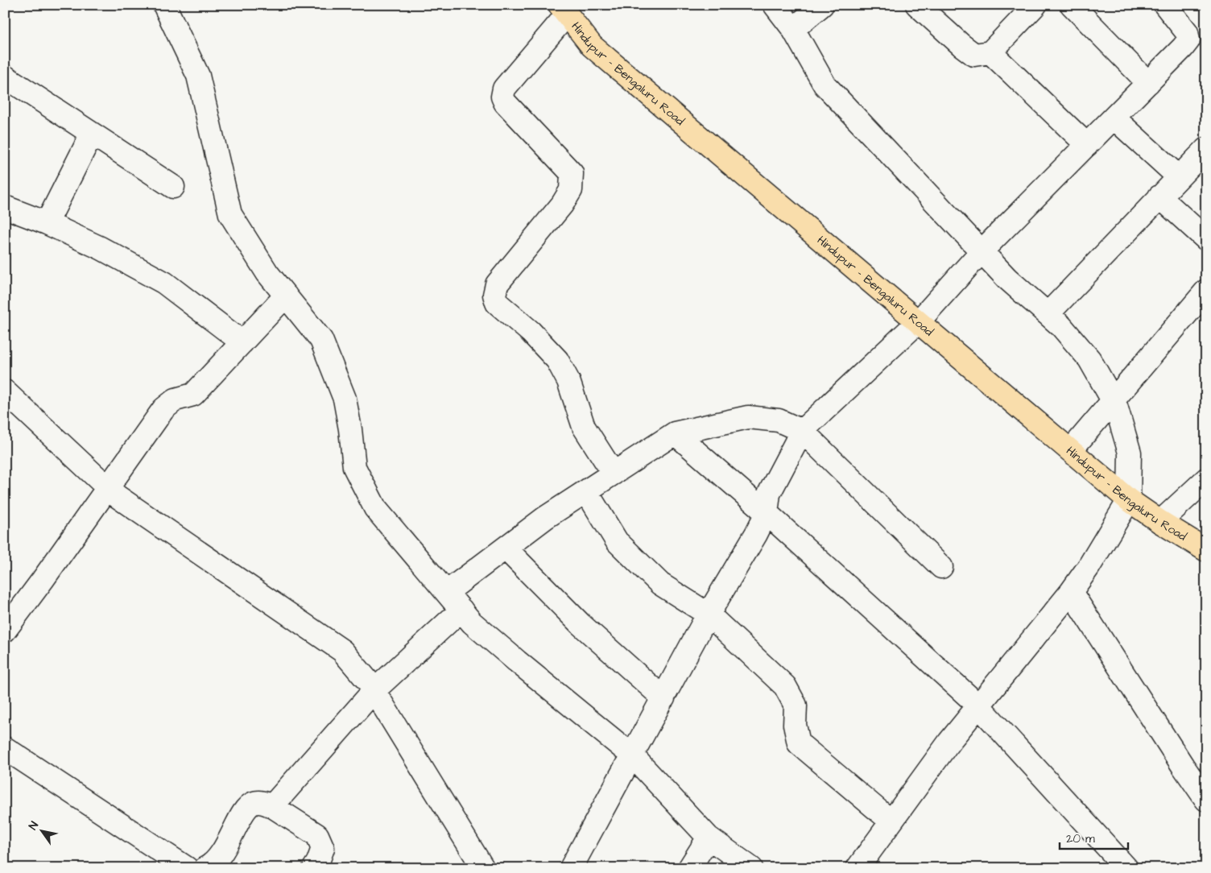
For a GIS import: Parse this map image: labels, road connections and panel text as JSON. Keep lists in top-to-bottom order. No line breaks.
{"streets":{"main road":["Hindupur - Bengaluru Road"]},"scale_bar":"20 m","north":"top left"}
